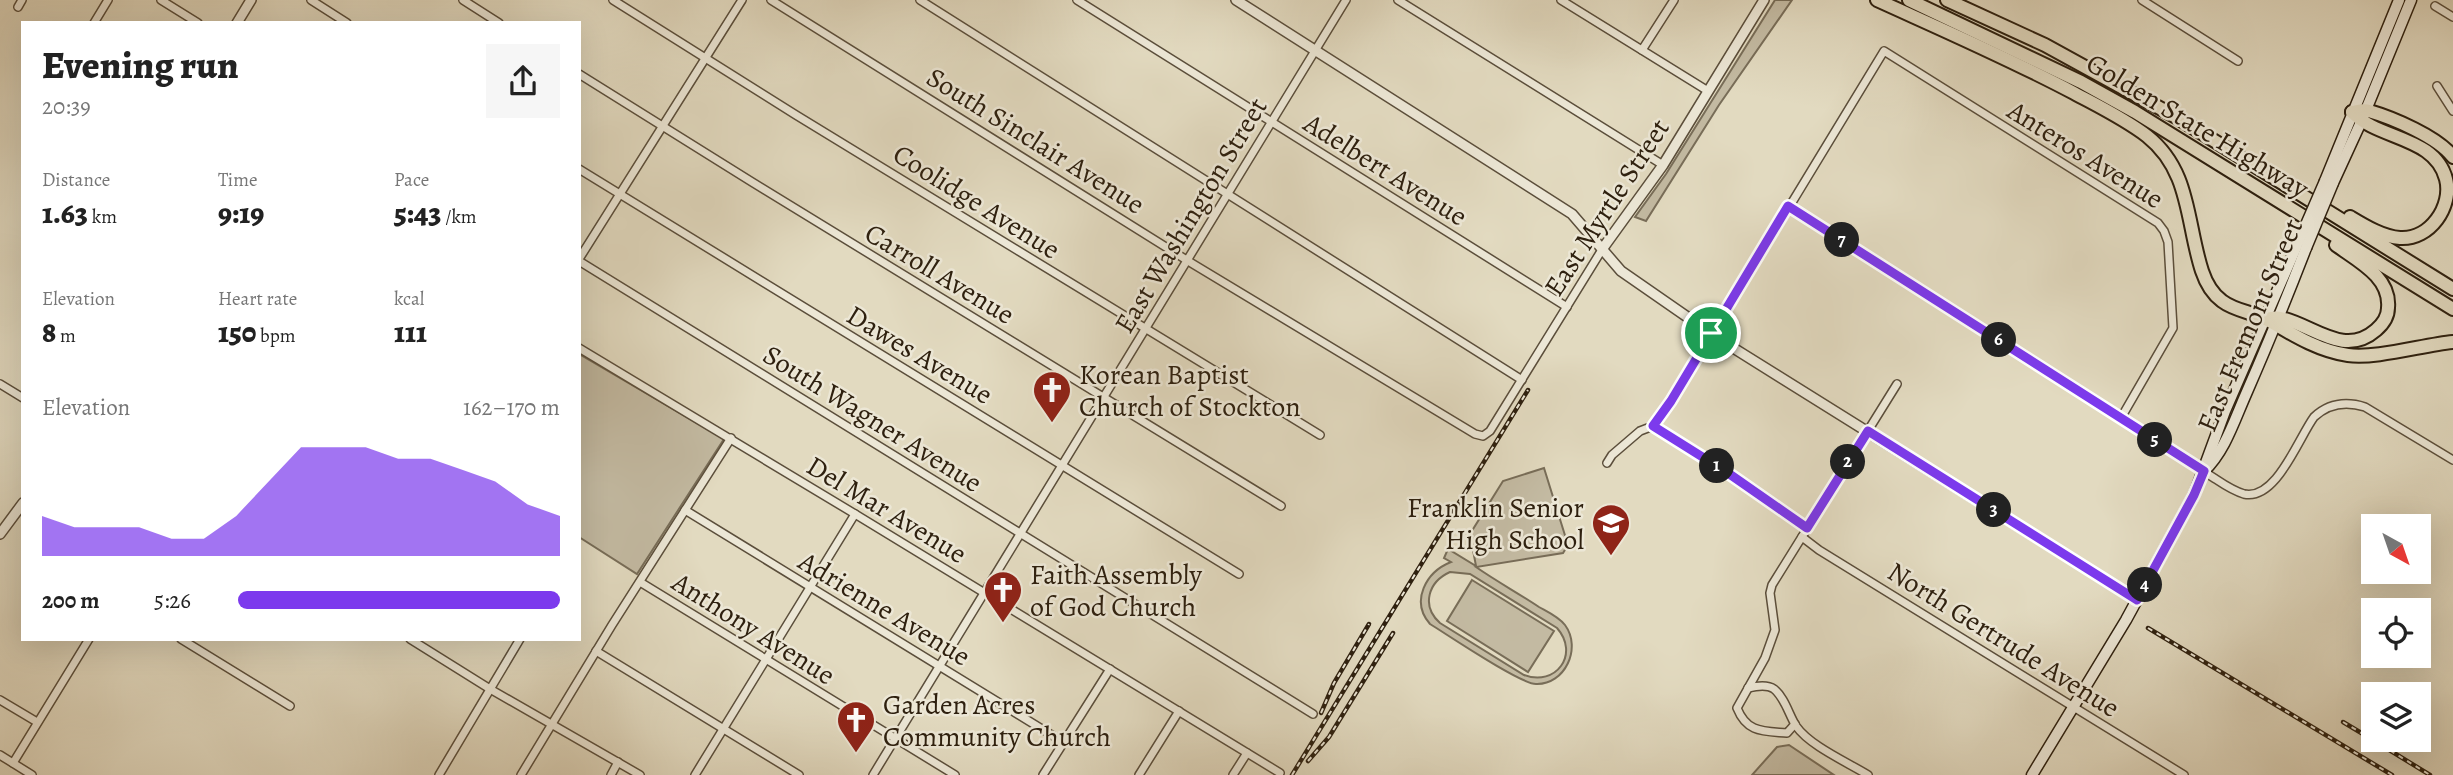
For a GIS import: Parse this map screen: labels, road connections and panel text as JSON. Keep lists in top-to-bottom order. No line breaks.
{"streets":{"highway":["Golden State Highway"],"main road":["East Fremont Street"],"street":["South Sinclair Avenue","Anteros Avenue","Adelbert Avenue","Coolidge Avenue","East Myrtle Street","East Washington Street","Carroll Avenue","Dawes Avenue","South Wagner Avenue","Del Mar Avenue","Adrienne Avenue","Anthony Avenue","North Gertrude Avenue"]},"crossings":[["South Sinclair Avenue","East Myrtle Street"],["South Sinclair Avenue","East Washington Street"],["Adelbert Avenue","East Myrtle Street"],["Adelbert Avenue","East Washington Street"],["Coolidge Avenue","East Washington Street"],["East Washington Street","Carroll Avenue"],["East Washington Street","Dawes Avenue"],["East Washington Street","South Wagner Avenue"],["East Washington Street","Del Mar Avenue"],["East Washington Street","Adrienne Avenue"],["East Washington Street","Anthony Avenue"],["East Fremont Street","North Gertrude Avenue"]],"places":{"church":["Korean Baptist Church of Stockton","Faith Assembly of God Church","Garden Acres Community Church"],"school or university":["Franklin Senior High School"]},"north":"bottom right","page":{"heading":["Evening run","20:39"],"stats":[["Distance","1.63 km"],["Time","9:19"],["Pace","5:43 /km"],["Elevation","8 m"],["Heart rate","150 bpm"],["kcal","111"]],"pins":["7","6","5","2","1","3","4"],"chart":["Elevation","162–170 m"],"list":[{"name":"200 m","note":"5:26"}]}}
